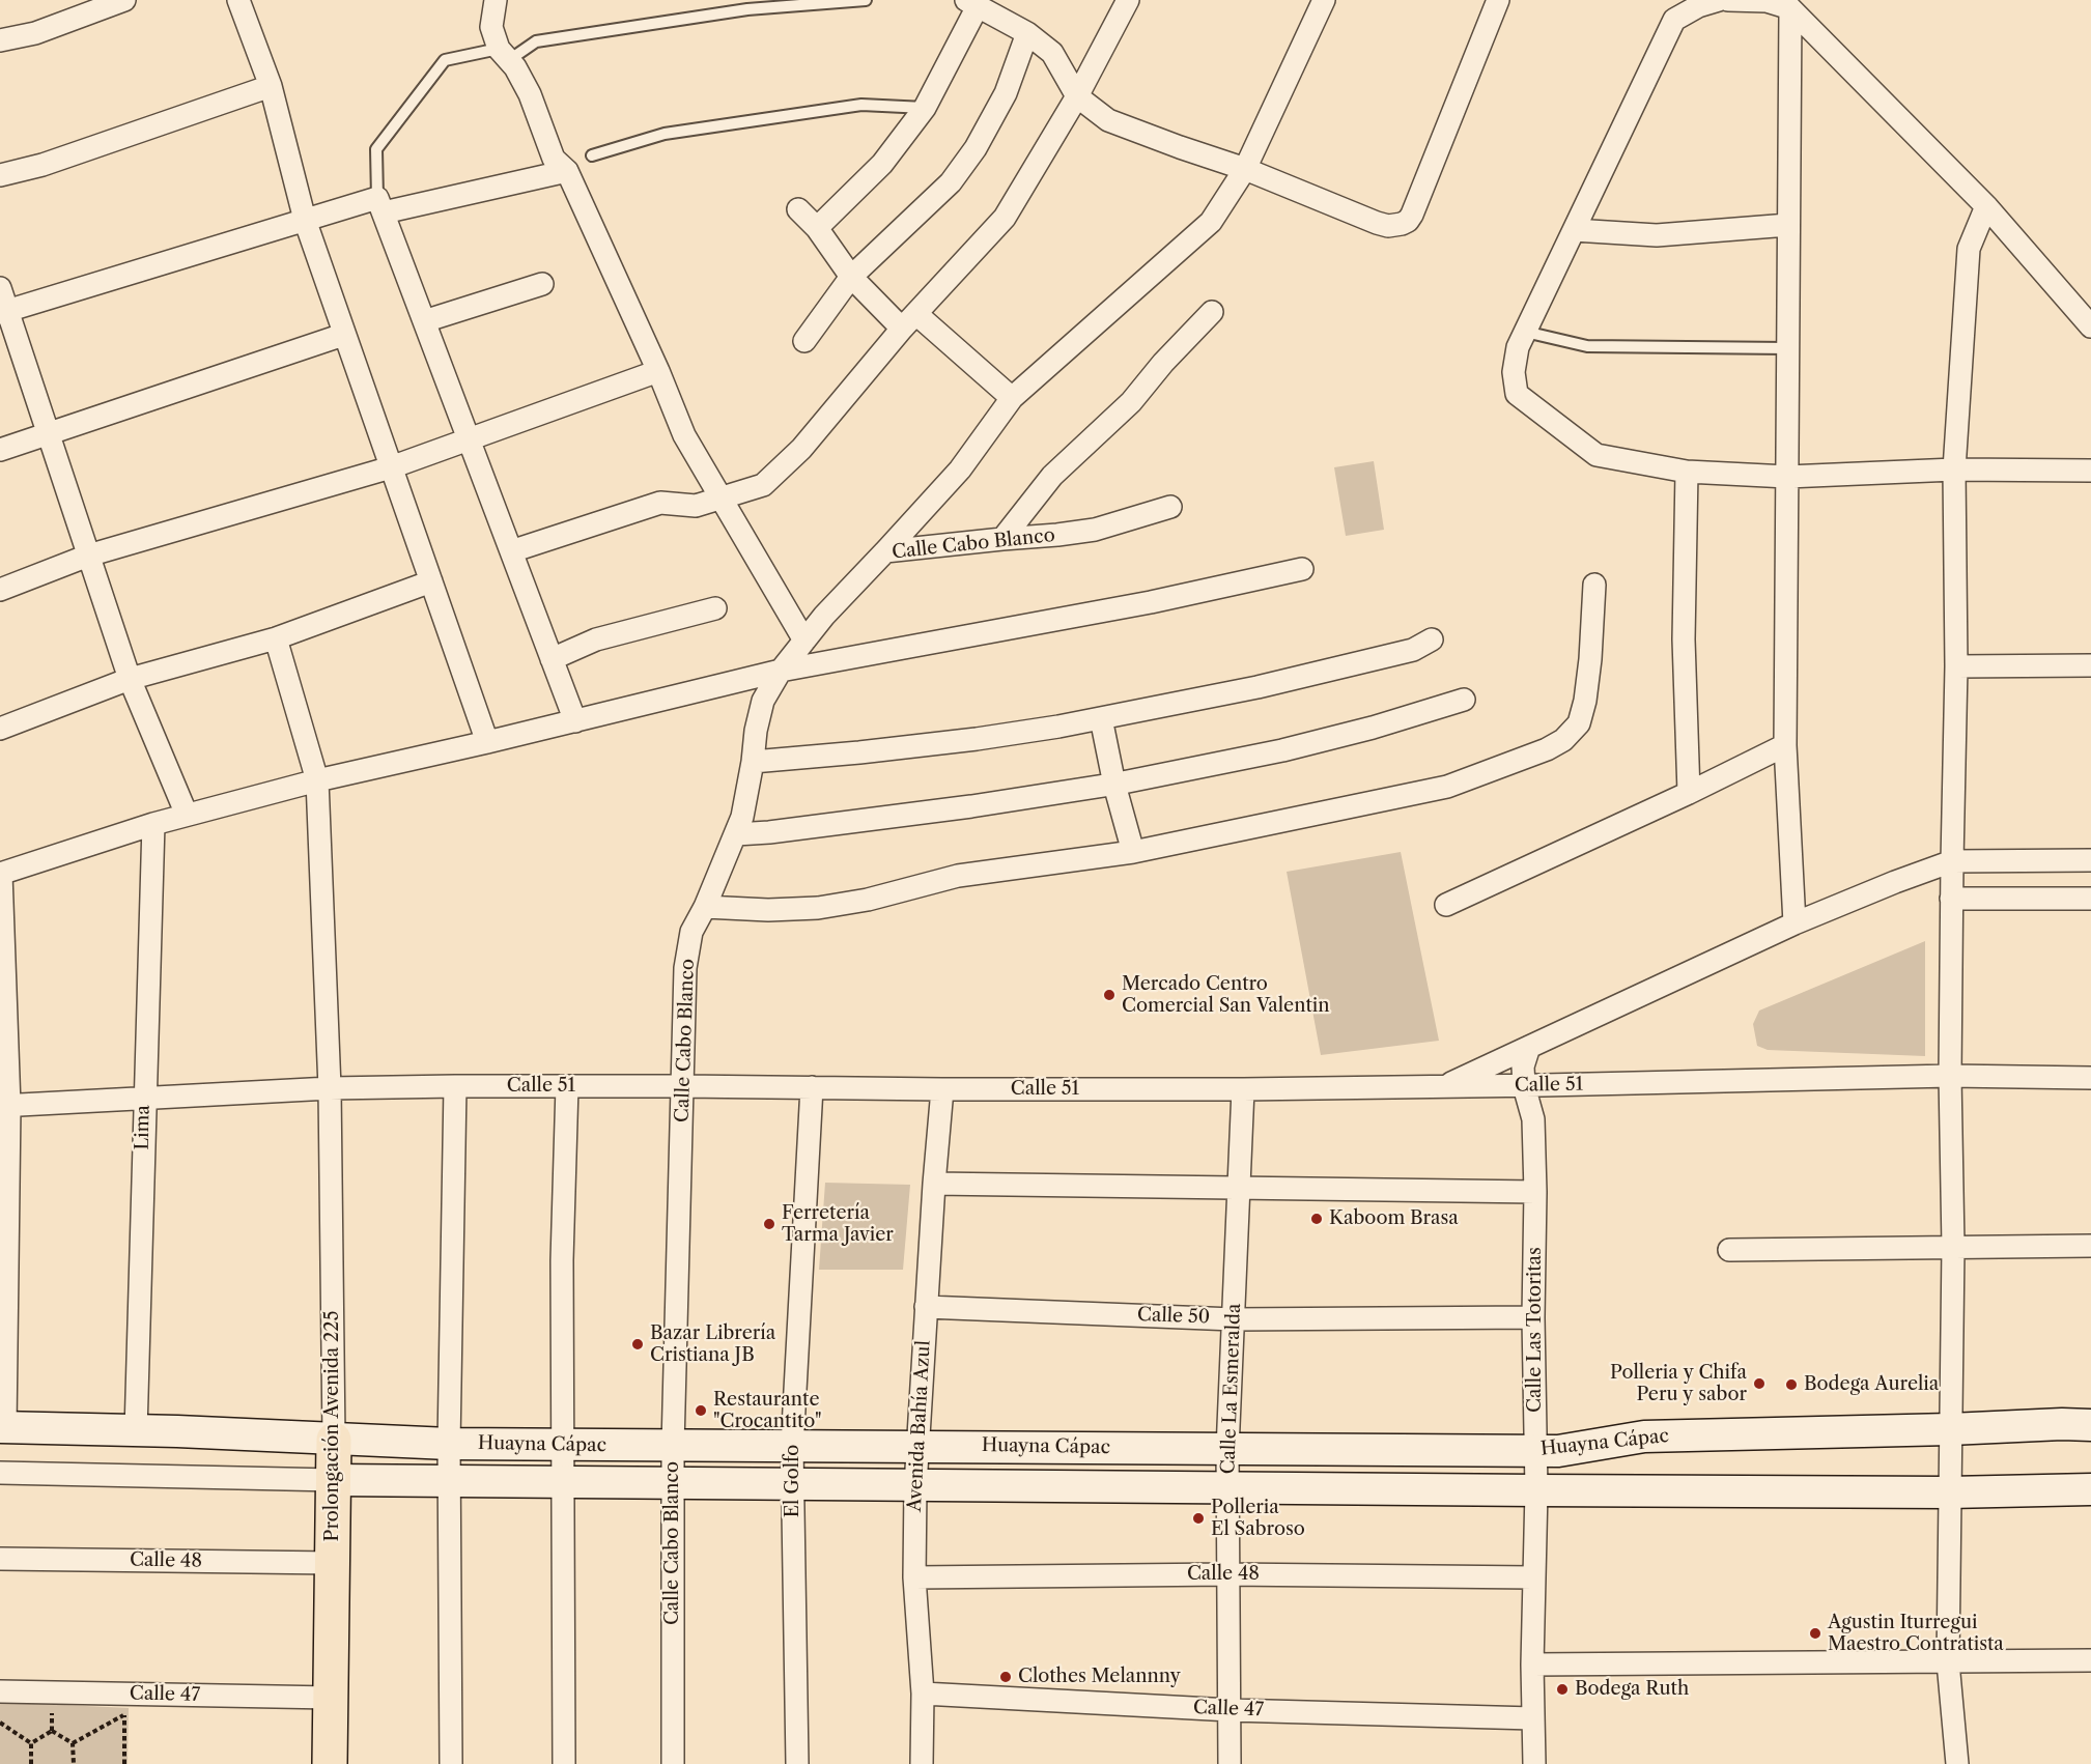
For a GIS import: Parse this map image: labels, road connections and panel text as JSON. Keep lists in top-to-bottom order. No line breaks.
{"streets":{"main road":["Prolongación Avenida 225","Huayna Cápac"],"street":["Calle Cabo Blanco","Calle 51","Lima","Calle 50","Calle Las Totoritas","Calle La Esmeralda","Avenida Bahía Azul","El Golfo","Calle 48","Calle 47"]},"crossings":[["Calle Cabo Blanco","Calle 51"],["Calle Cabo Blanco","Huayna Cápac"],["Calle 51","Lima"],["Calle 51","Calle Las Totoritas"],["Calle 51","Calle La Esmeralda"],["Calle 51","Prolongación Avenida 225"],["Calle 51","Avenida Bahía Azul"],["Calle 51","El Golfo"],["Lima","Huayna Cápac"],["Calle 50","Calle Las Totoritas"],["Calle 50","Calle La Esmeralda"],["Calle 50","Avenida Bahía Azul"],["Calle Las Totoritas","Huayna Cápac"],["Calle Las Totoritas","Calle 48"],["Calle Las Totoritas","Calle 47"],["Calle La Esmeralda","Huayna Cápac"],["Calle La Esmeralda","Calle 48"],["Calle La Esmeralda","Calle 47"],["Prolongación Avenida 225","Huayna Cápac"],["Prolongación Avenida 225","Calle 48"],["Prolongación Avenida 225","Calle 47"],["Avenida Bahía Azul","Huayna Cápac"],["Avenida Bahía Azul","Calle 48"],["Avenida Bahía Azul","Calle 47"],["Huayna Cápac","El Golfo"]],"places":["Mercado Centro Comercial San Valentin","Kaboom Brasa","Ferretería Tarma Javier","Bazar Librería Cristiana JB","Polleria y Chifa Peru y sabor","Bodega Aurelia","Restaurante \"Crocantito\"","Polleria El Sabroso","Agustin Iturregui Maestro Contratista","Clothes Melannny","Bodega Ruth"]}
